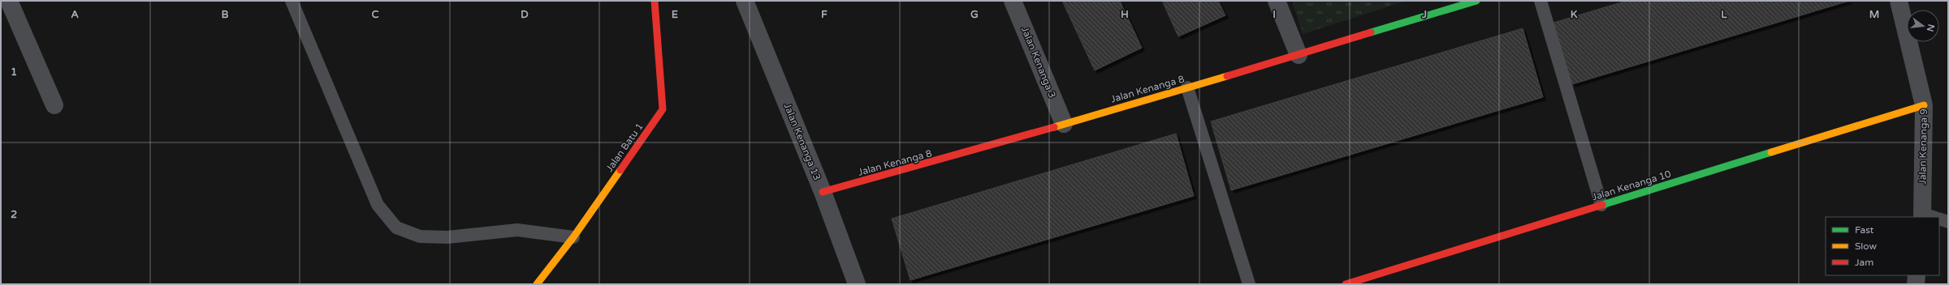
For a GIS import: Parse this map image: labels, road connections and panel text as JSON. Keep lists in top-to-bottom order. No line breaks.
{"streets":{"street":["Jalan Kenanga 3","Jalan Kenanga 8","Jalan Kenanga 13","Jalan Kenanga 9","Jalan Batu 1","Jalan Kenanga 10"]},"crossings":[["Jalan Kenanga 3","Jalan Kenanga 8"],["Jalan Kenanga 8","Jalan Kenanga 13"],["Jalan Kenanga 9","Jalan Kenanga 10"]],"legend":["Fast","Slow","Jam"],"north":"right","grid":{"columns":["A","B","C","D","E","F","G","H","I","J","K","L","M"],"rows":["1","2"]}}
